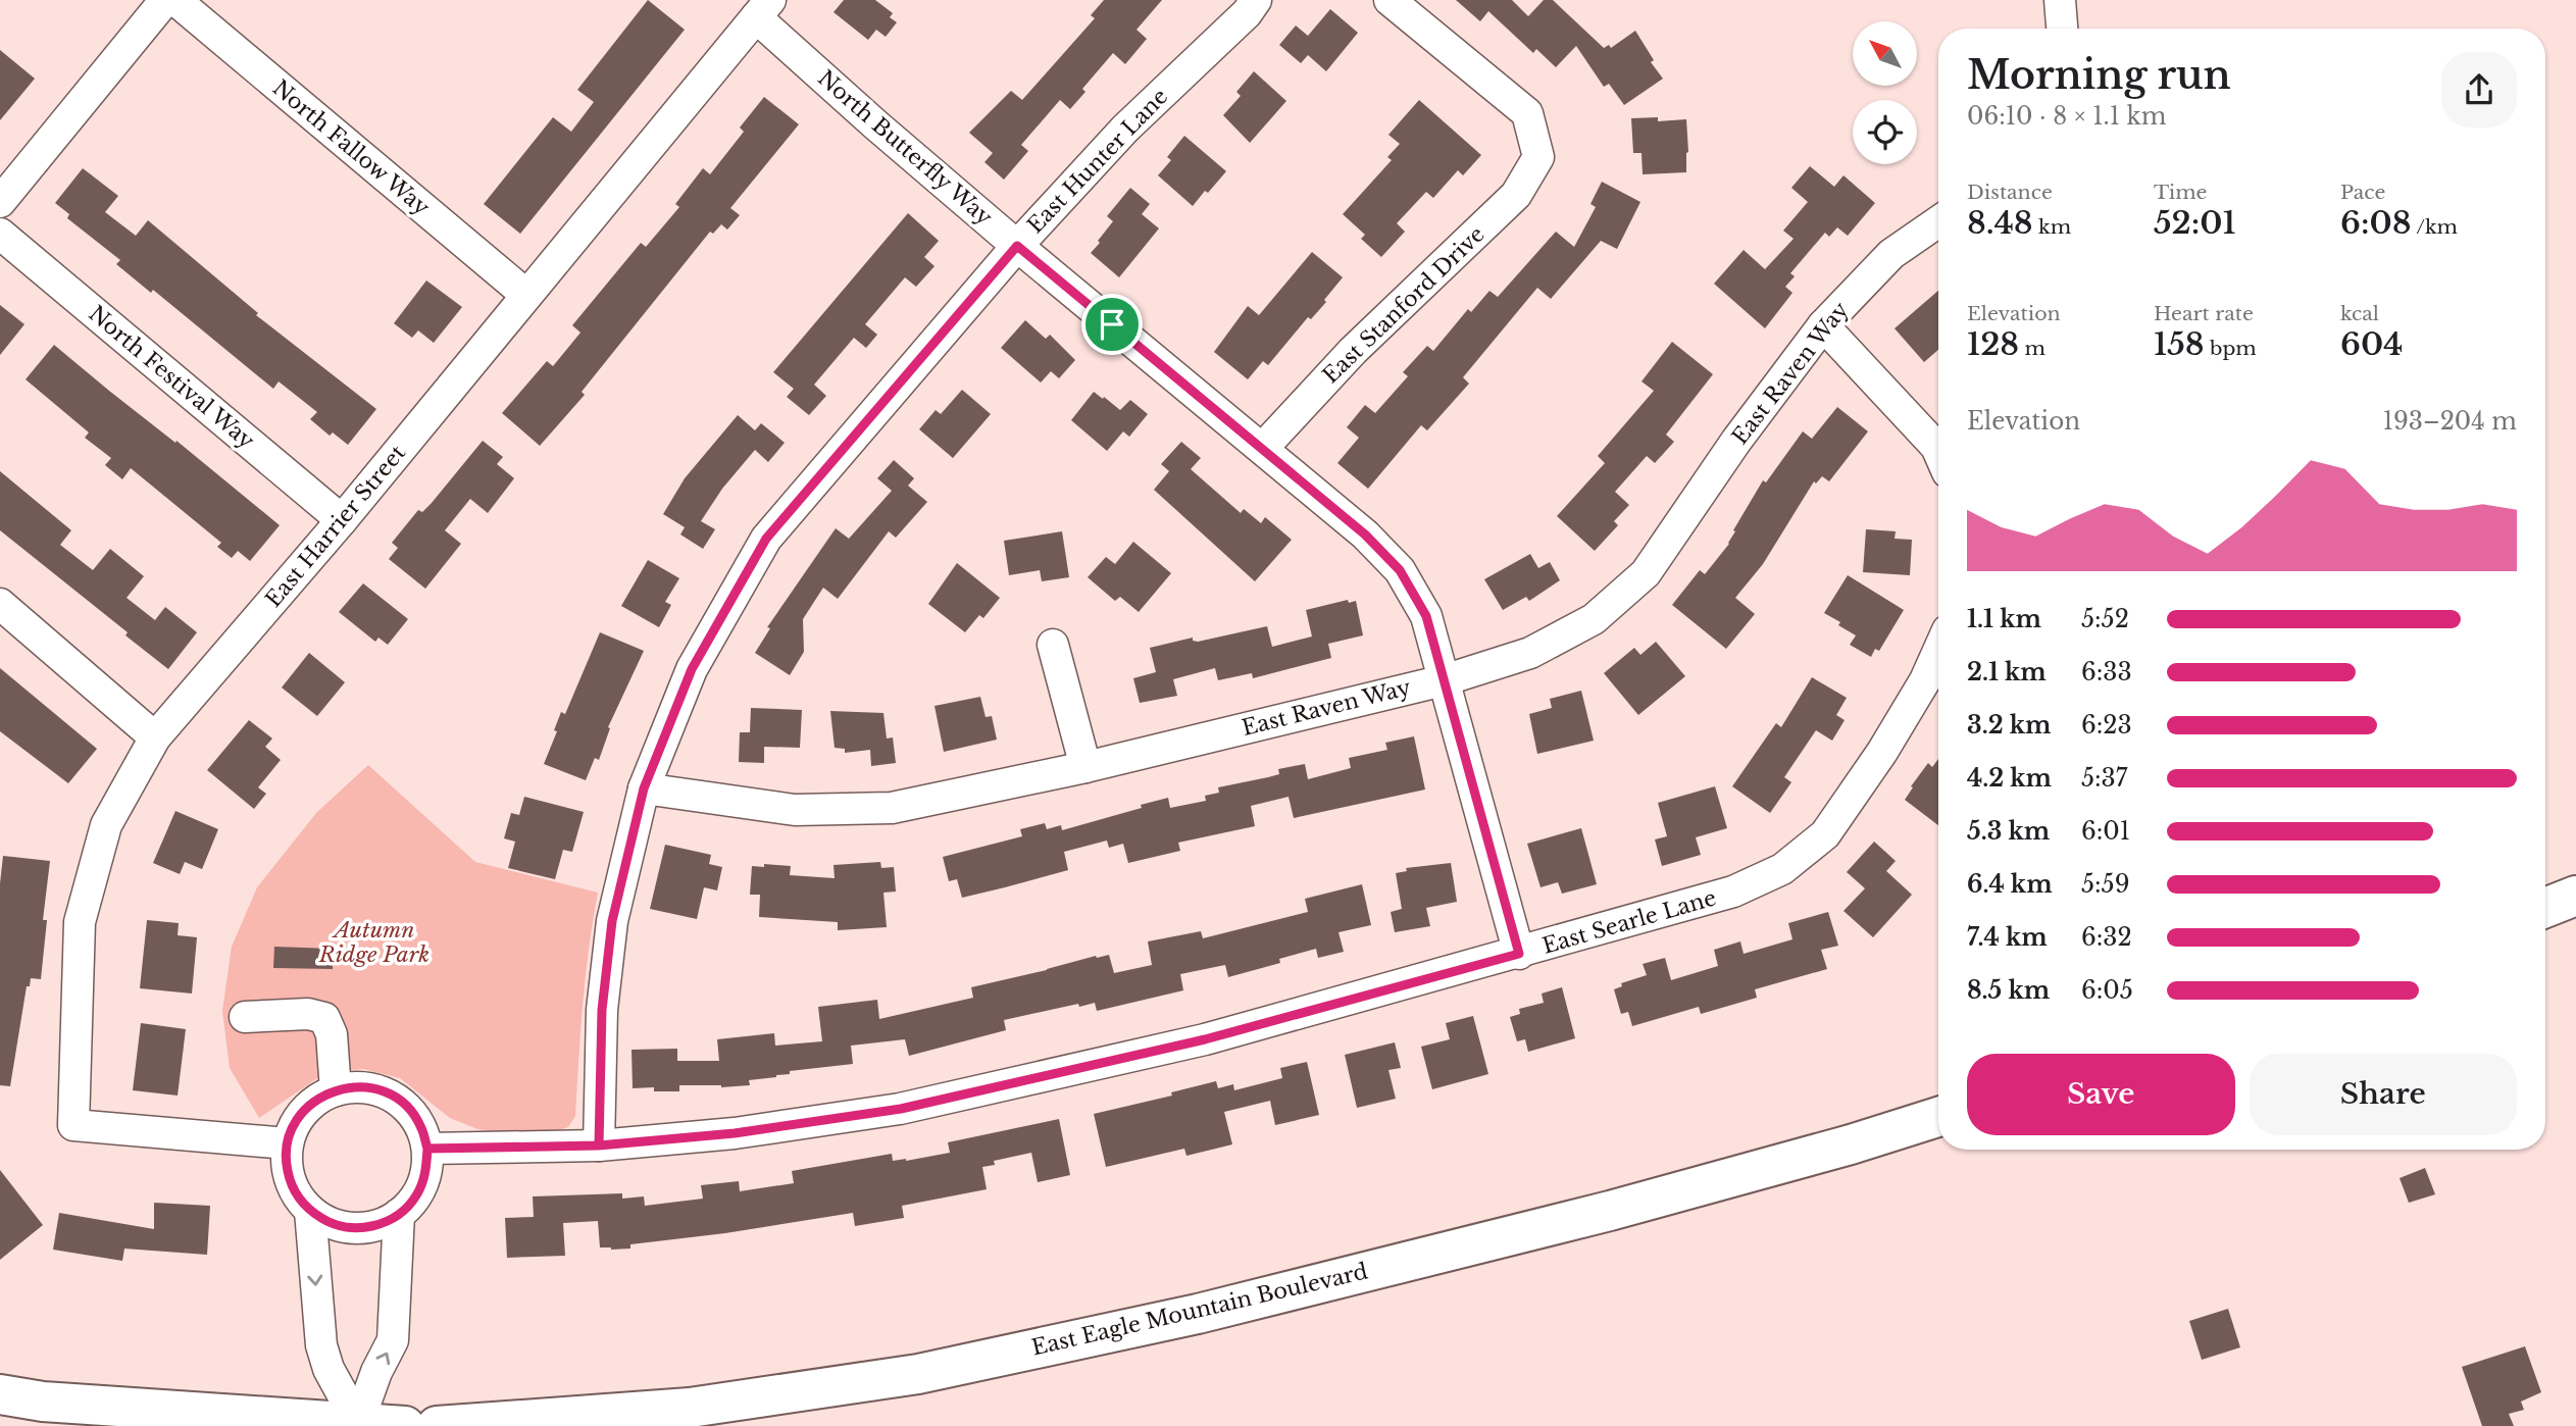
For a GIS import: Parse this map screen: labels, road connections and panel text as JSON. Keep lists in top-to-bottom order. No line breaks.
{"streets":{"main road":["East Eagle Mountain Boulevard"],"street":["North Fallow Way","North Butterfly Way","East Hunter Lane","East Stanford Drive","East Raven Way","North Festival Way","East Harrier Street","East Searle Lane"]},"crossings":[["North Fallow Way","East Harrier Street"],["North Butterfly Way","East Hunter Lane"],["North Butterfly Way","East Stanford Drive"],["North Butterfly Way","East Raven Way"],["North Butterfly Way","East Harrier Street"],["North Butterfly Way","East Searle Lane"],["East Hunter Lane","East Raven Way"],["East Hunter Lane","East Searle Lane"],["North Festival Way","East Harrier Street"],["East Harrier Street","East Searle Lane"]],"parks":["Autumn Ridge Park"],"north":"top left","page":{"heading":["Morning run","06:10 · 8 × 1.1 km"],"stats":[["Distance","8.48 km"],["Time","52:01"],["Pace","6:08 /km"],["Elevation","128 m"],["Heart rate","158 bpm"],["kcal","604"]],"chart":["Elevation","193–204 m"],"list":[{"name":"1.1 km","note":"5:52"},{"name":"2.1 km","note":"6:33"},{"name":"3.2 km","note":"6:23"},{"name":"4.2 km","note":"5:37"},{"name":"5.3 km","note":"6:01"},{"name":"6.4 km","note":"5:59"},{"name":"7.4 km","note":"6:32"},{"name":"8.5 km","note":"6:05"}],"buttons":["Save","Share"]}}
